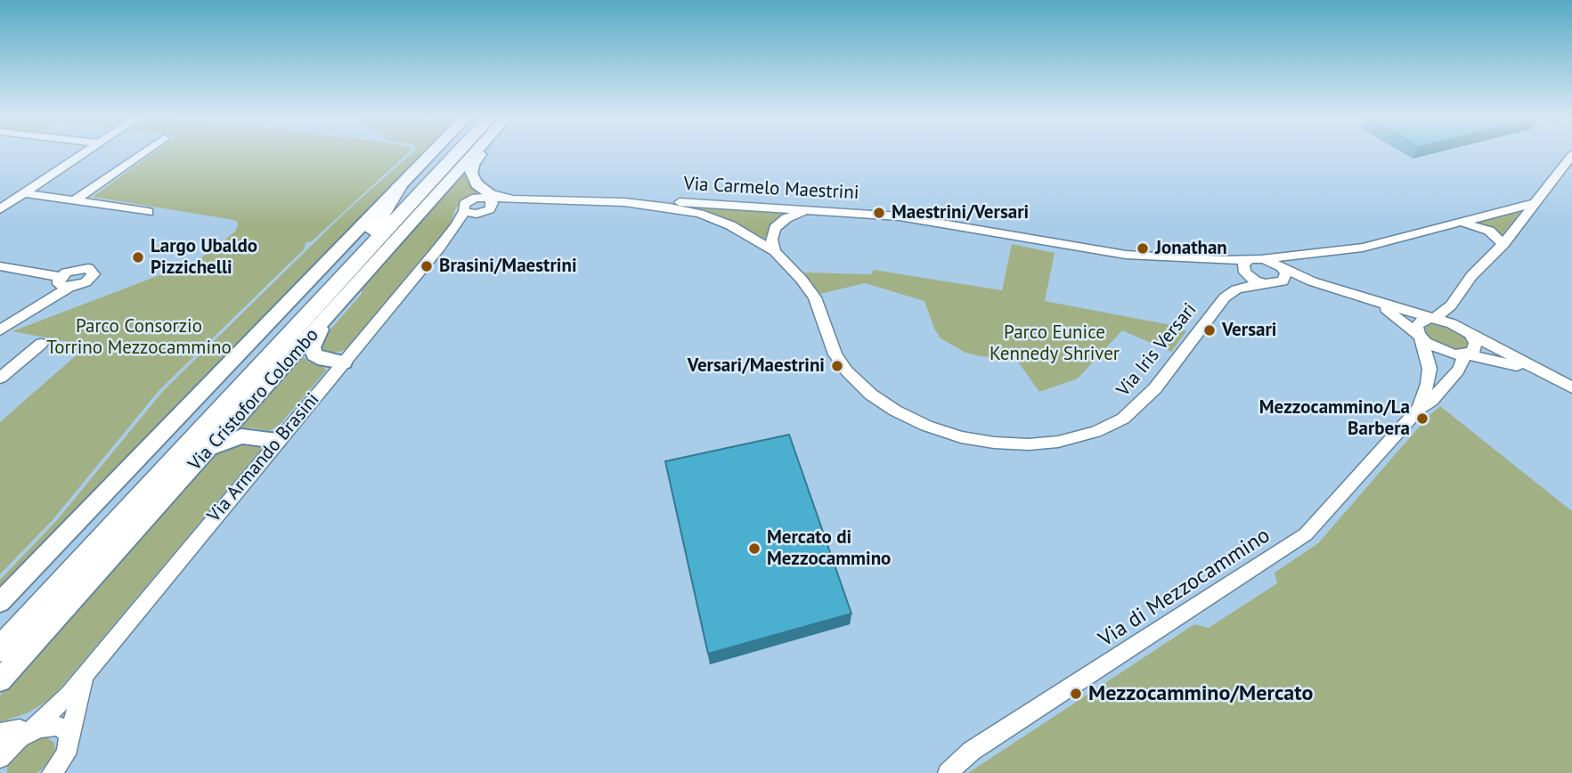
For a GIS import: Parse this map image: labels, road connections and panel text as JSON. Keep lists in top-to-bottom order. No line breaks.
{"streets":{"highway":["Via Cristoforo Colombo"],"street":["Via Carmelo Maestrini","Via Iris Versari","Via Armando Brasini","Via di Mezzocammino"]},"crossings":[["Via Carmelo Maestrini","Via Iris Versari"]],"parks":["Parco Consorzio Torrino Mezzocammino","Parco Eunice Kennedy Shriver"],"places":["Maestrini/Versari","Jonathan","Largo Ubaldo Pizzichelli","Brasini/Maestrini","Versari","Versari/Maestrini","Mezzocammino/La Barbera","Mercato di Mezzocammino","Mezzocammino/Mercato"]}
